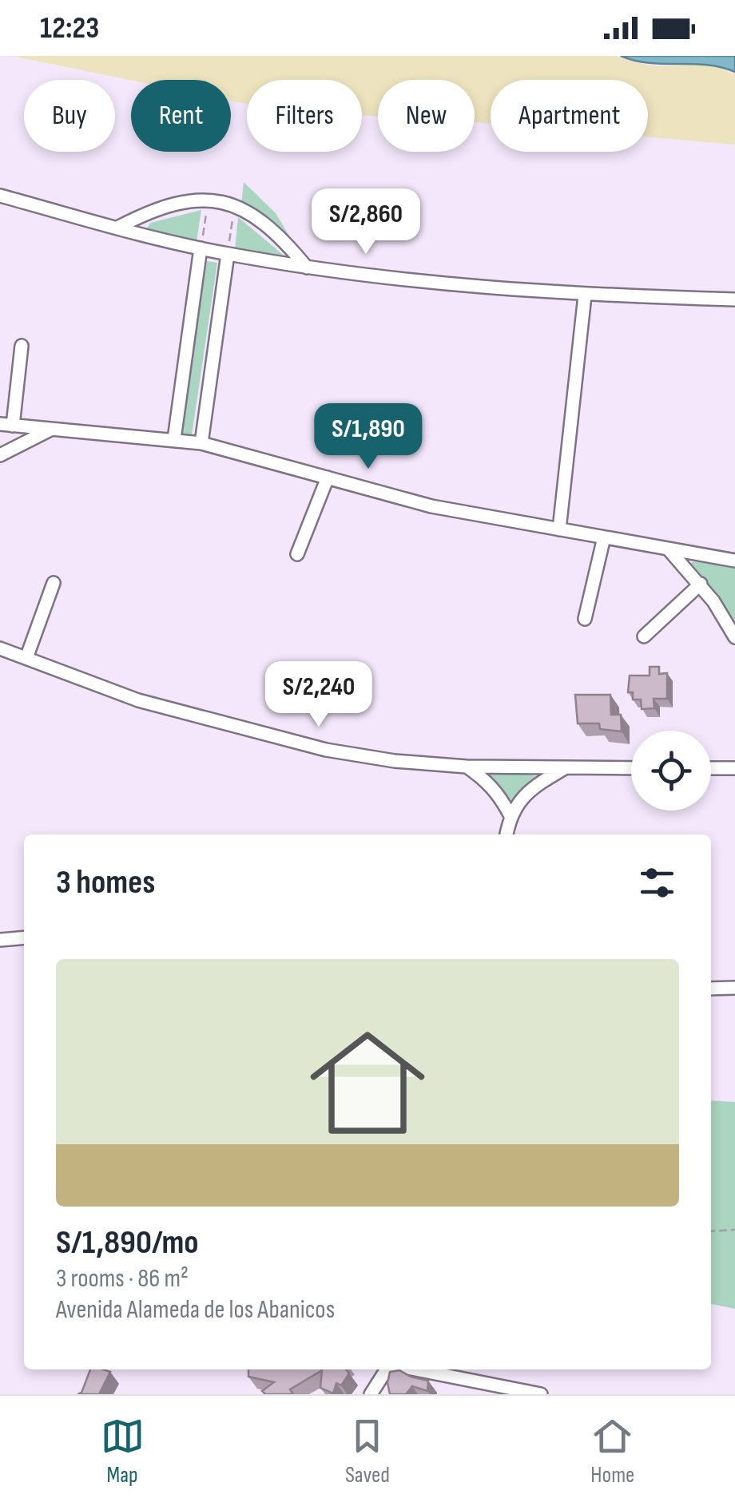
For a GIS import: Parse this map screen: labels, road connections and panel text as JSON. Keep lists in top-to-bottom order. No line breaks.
{"page":{"status":"12:23","chip":["Buy","Rent","Filters","New","Apartment"],"price":["S/2,860","S/1,890","S/2,240"],"heading":"3 homes","list":[{"name":"S/1,890/mo","note":"3 rooms · 86 m² · Avenida Alameda de los Abanicos"}],"tabs":["Map","Saved","Home"]}}
